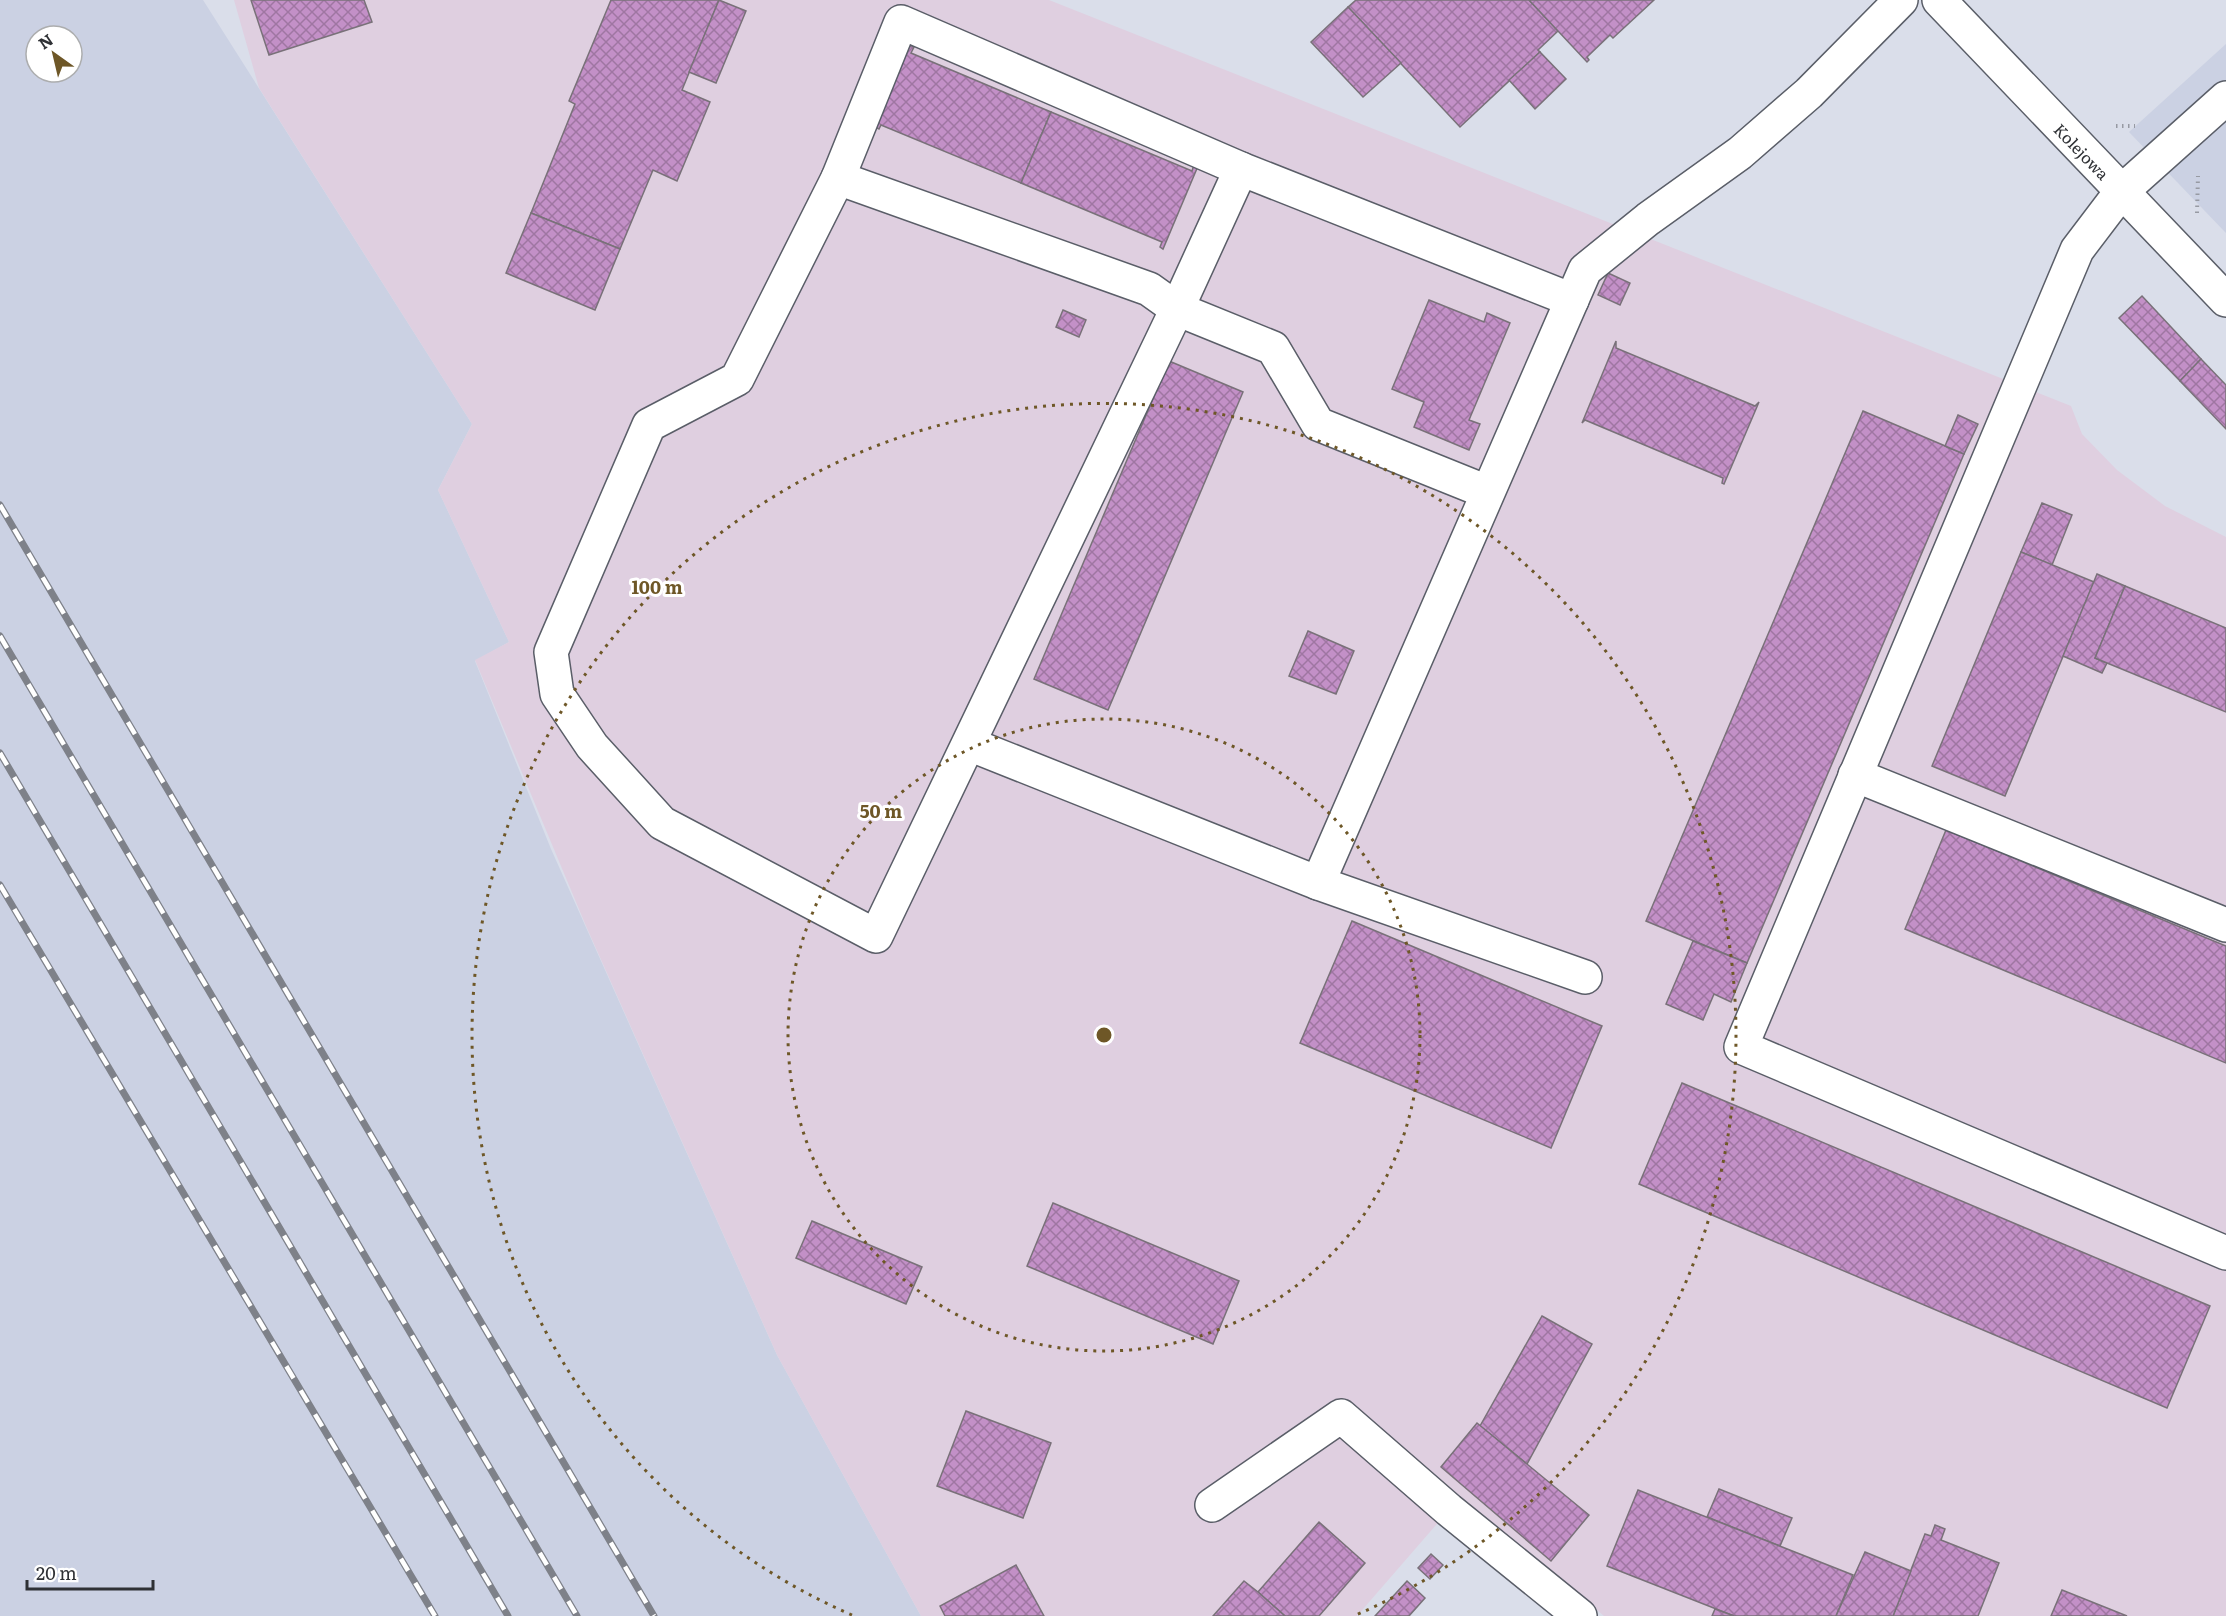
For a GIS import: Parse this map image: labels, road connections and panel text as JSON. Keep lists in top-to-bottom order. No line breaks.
{"streets":{"street":["Kolejowa"]},"scale_bar":"20 m","north":"top left","rings":["100 m","50 m"]}
